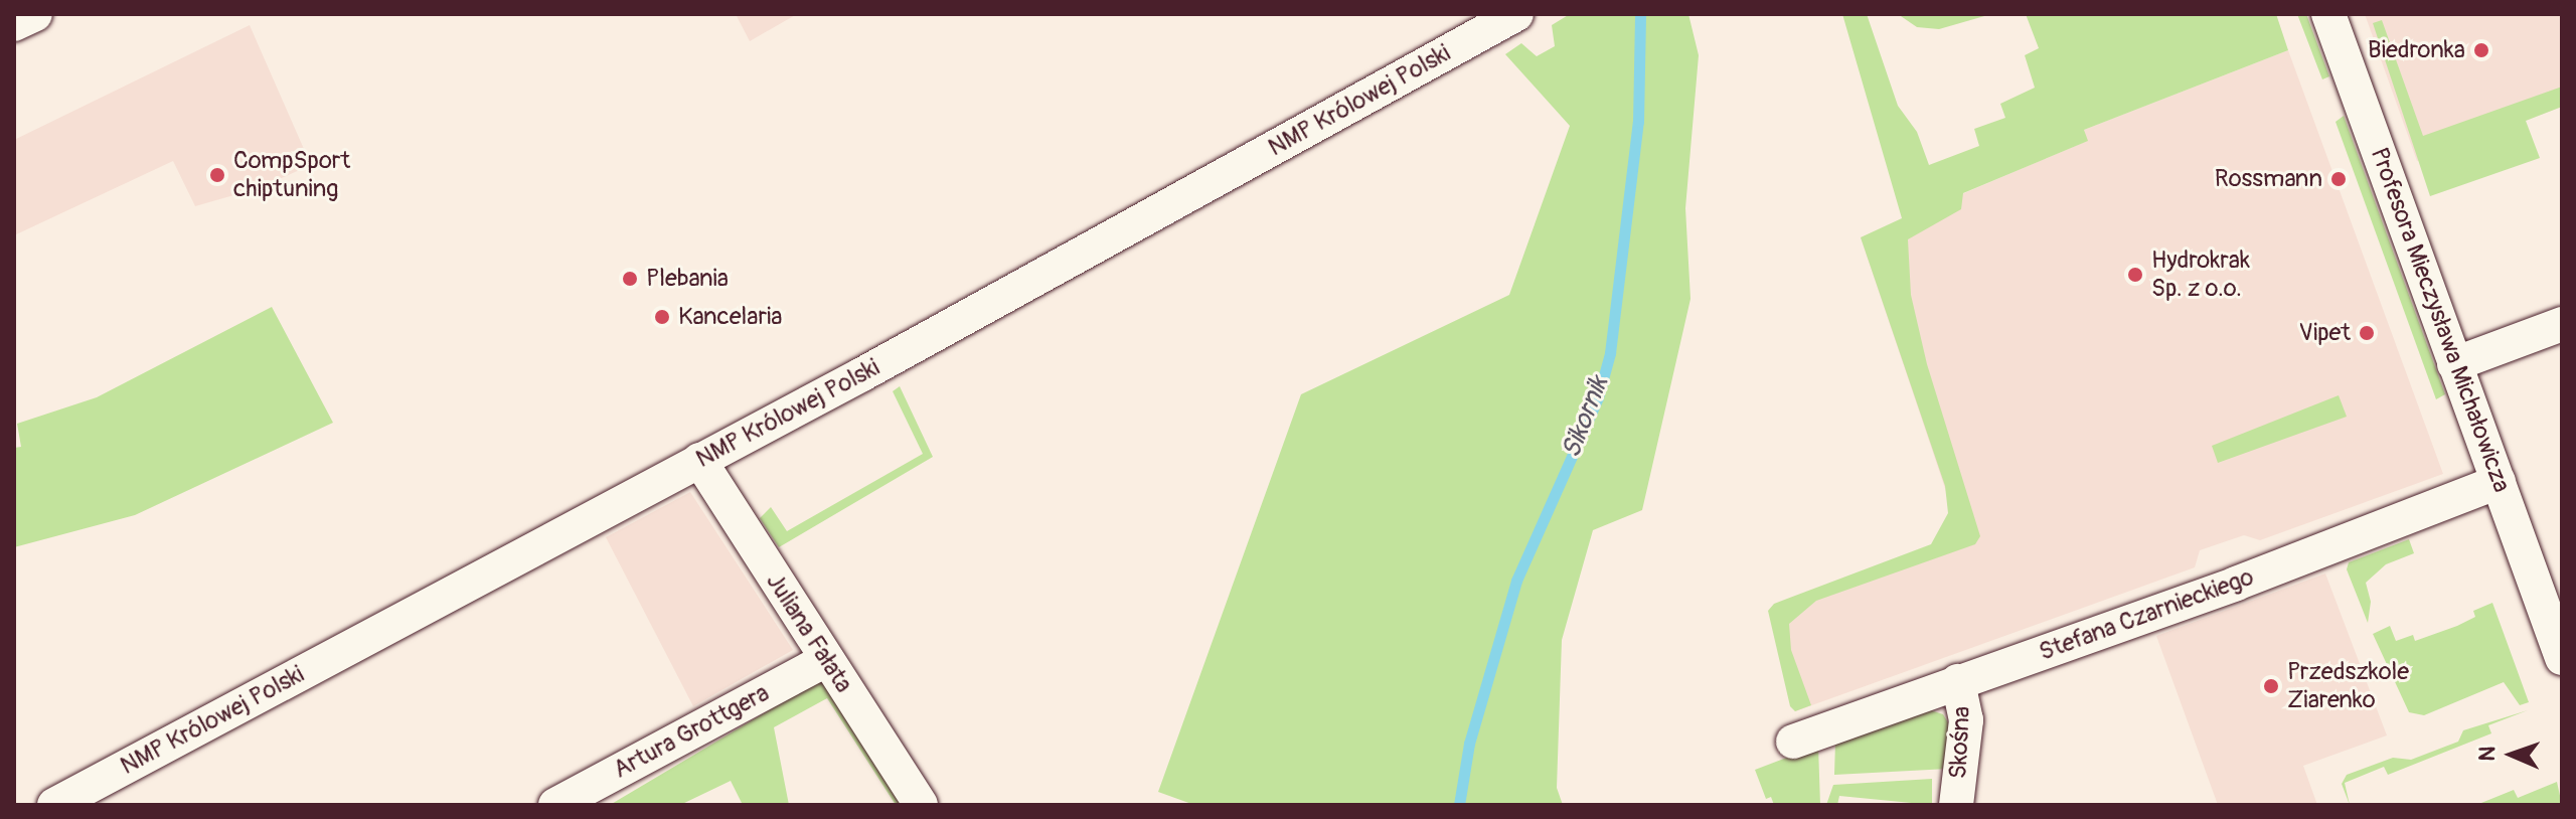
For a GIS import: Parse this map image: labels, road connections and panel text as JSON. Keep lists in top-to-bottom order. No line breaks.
{"streets":{"street":["NMP Królowej Polski","Profesora Mieczysława Michałowicza","Stefana Czarnieckiego","Juliana Fałata","Artura Grottgera","Skośna"]},"crossings":[["NMP Królowej Polski","Juliana Fałata"],["Profesora Mieczysława Michałowicza","Stefana Czarnieckiego"],["Stefana Czarnieckiego","Skośna"],["Juliana Fałata","Artura Grottgera"]],"water":["Sikornik"],"places":["Biedronka","CompSport chiptuning","Rossmann","Hydrokrak Sp. z o.o.","Plebania","Kancelaria","Vipet","Przedszkole Ziarenko"],"north":"left"}
